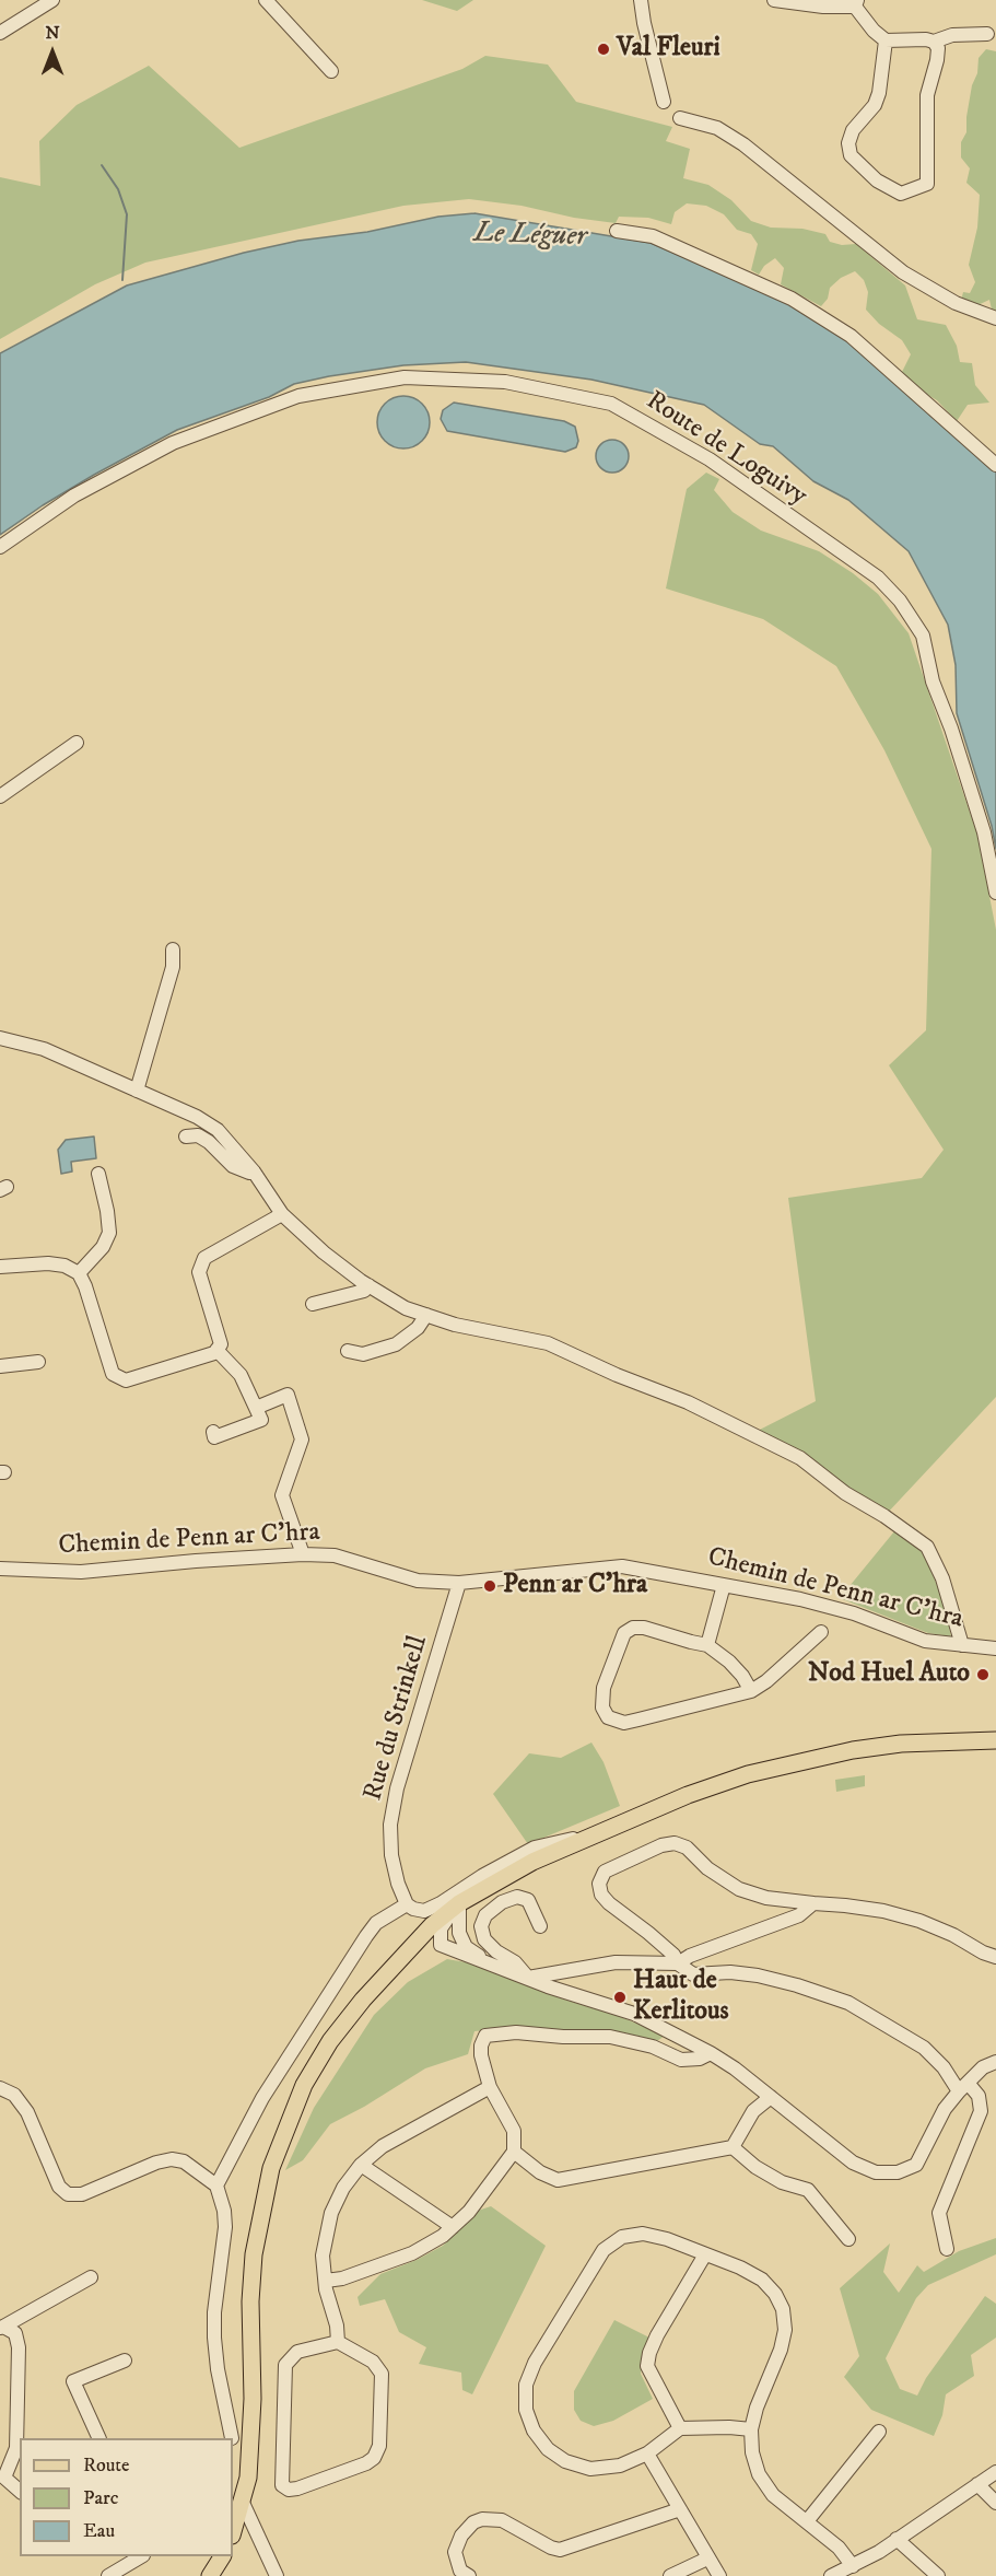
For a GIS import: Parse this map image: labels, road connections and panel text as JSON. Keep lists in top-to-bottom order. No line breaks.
{"streets":{"street":["Route de Loguivy","Chemin de Penn ar C'hra","Rue du Strinkell"]},"crossings":[["Chemin de Penn ar C'hra","Rue du Strinkell"]],"water":["Le Léguer"],"places":["Val Fleuri","Penn ar C'hra","Nod Huel Auto","Haut de Kerlitous"],"legend":["Route","Parc","Eau"],"north":"top"}
